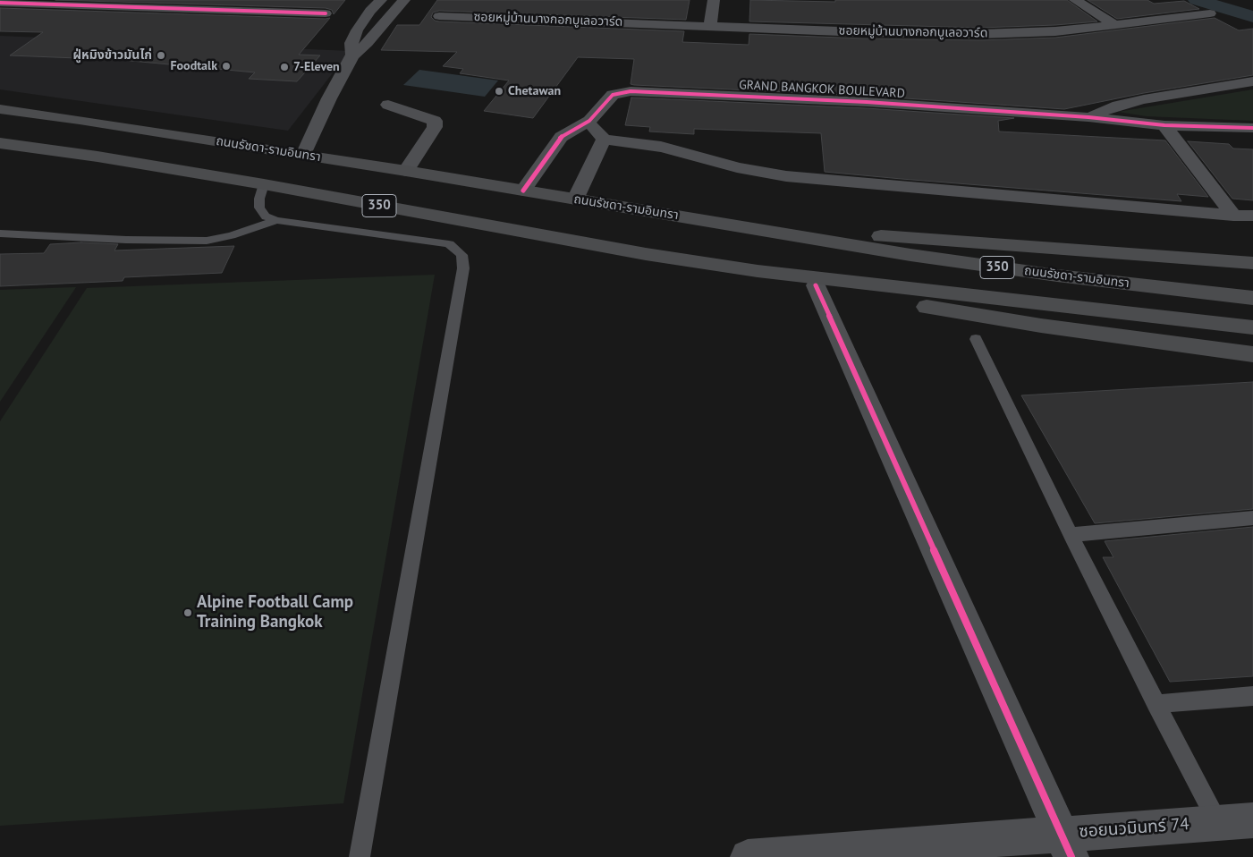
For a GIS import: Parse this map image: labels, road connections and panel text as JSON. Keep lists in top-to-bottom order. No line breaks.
{"streets":{"main road":["ถนนรัชดา-รามอินทรา","350"],"street":["ซอยหมู่บ้านบางกอกบูเลอวาร์ด","GRAND BANGKOK BOULEVARD","ซอยนวมินทร์ 74"]},"crossings":[["GRAND BANGKOK BOULEVARD","ถนนรัชดา-รามอินทรา"]],"places":["ฝู่หมิงข้าวมันไก่","Foodtalk","7-Eleven","Chetawan","Alpine Football Camp Training Bangkok"]}
